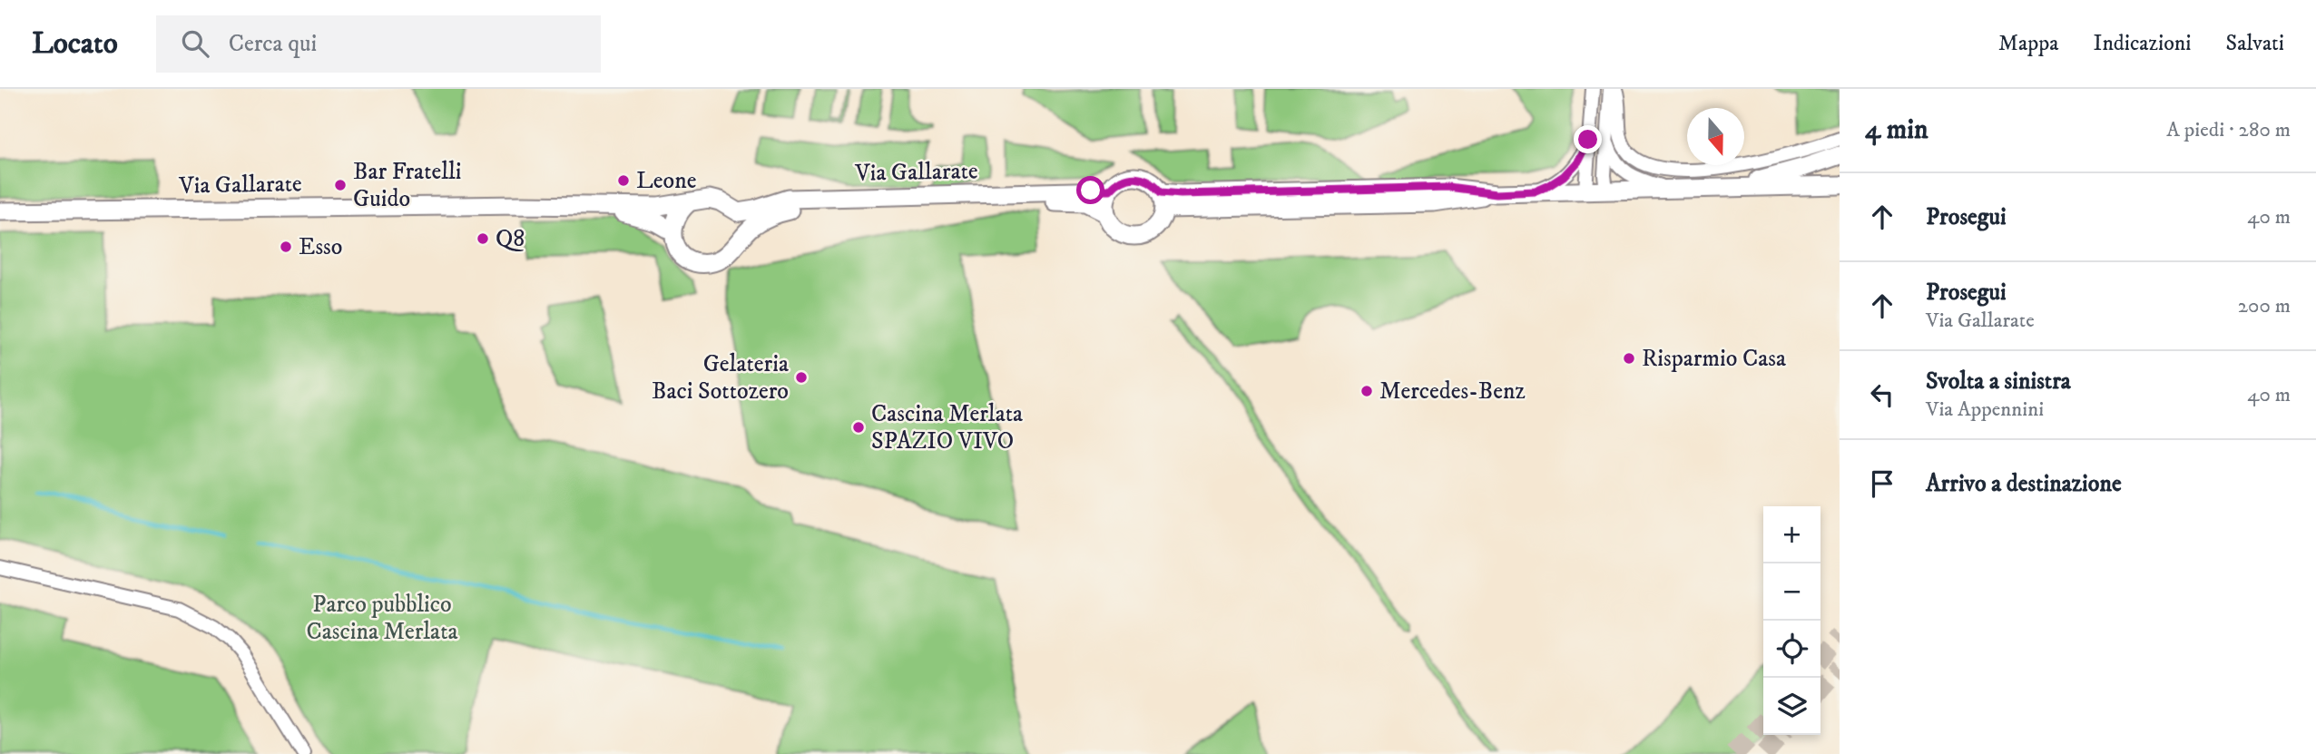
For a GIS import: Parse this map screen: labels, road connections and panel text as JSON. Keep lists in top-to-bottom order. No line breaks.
{"streets":{"main road":["Via Gallarate"]},"parks":["Parco pubblico Cascina Merlata"],"places":["Leone","Bar Fratelli Guido","Q8","Esso","Risparmio Casa","Gelateria Baci Sottozero","Mercedes-Benz","Cascina Merlata SPAZIO VIVO"],"north":"bottom","page":{"header":"Locato","search":"Cerca qui","nav":["Mappa","Indicazioni","Salvati"],"heading":["4 min","A piedi · 280 m"],"list":[["Prosegui","40 m"],["Prosegui","Via Gallarate","200 m"],["Svolta a sinistra","Via Appennini","40 m"],"Arrivo a destinazione"],"map_buttons":["+","−"]}}
